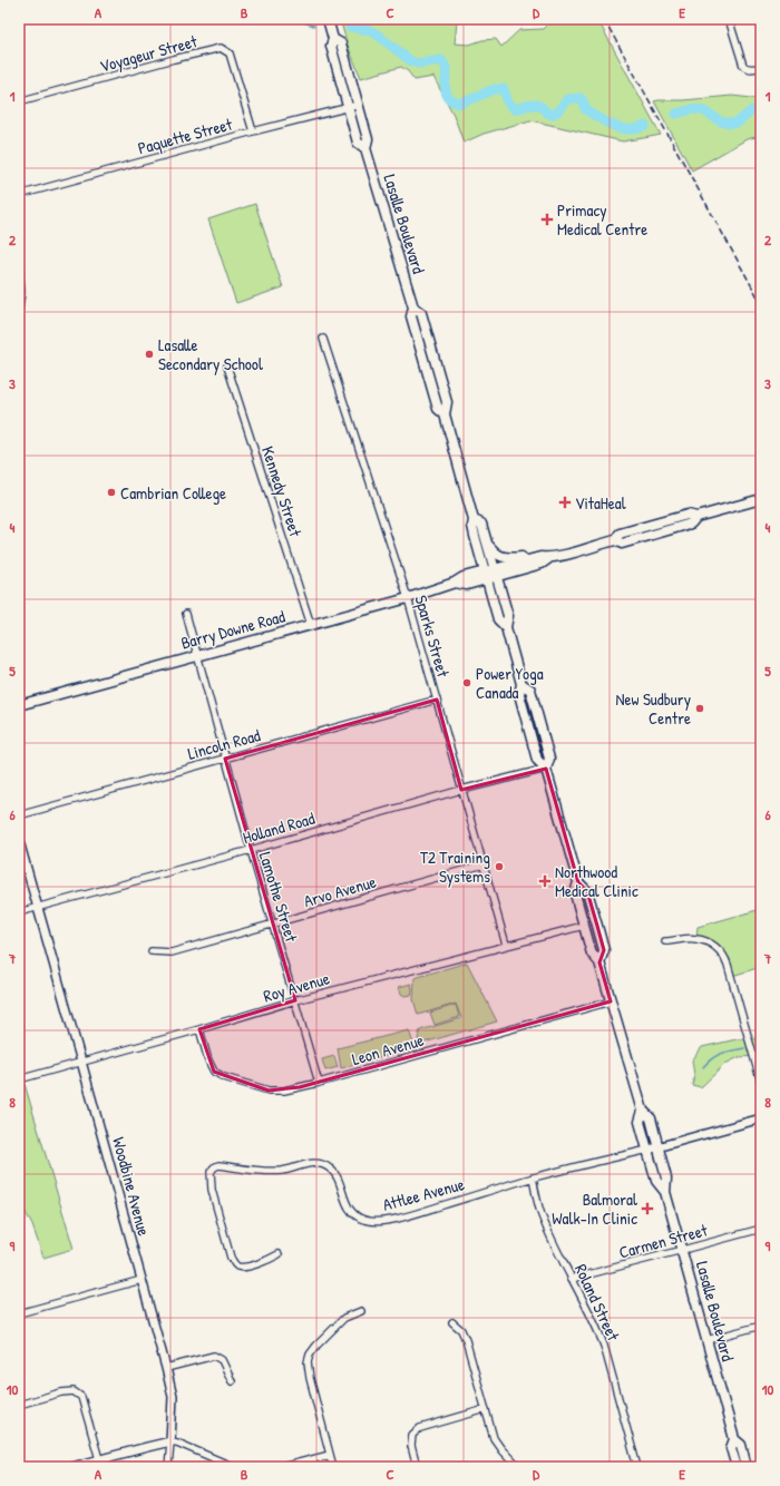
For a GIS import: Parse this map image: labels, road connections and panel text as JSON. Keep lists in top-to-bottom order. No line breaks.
{"streets":{"main road":["Lasalle Boulevard","Barry Downe Road"],"street":["Voyageur Street","Paquette Street","Kennedy Street","Sparks Street","Lincoln Road","Holland Road","Arvo Avenue","Lamothe Street","Roy Avenue","Leon Avenue","Woodbine Avenue","Attlee Avenue","Carmen Street","Roland Street"]},"crossings":[["Voyageur Street","Paquette Street"],["Paquette Street","Lasalle Boulevard"],["Lasalle Boulevard","Barry Downe Road"],["Lasalle Boulevard","Holland Road"],["Lasalle Boulevard","Roy Avenue"],["Lasalle Boulevard","Leon Avenue"],["Lasalle Boulevard","Attlee Avenue"],["Lasalle Boulevard","Carmen Street"],["Kennedy Street","Barry Downe Road"],["Barry Downe Road","Sparks Street"],["Barry Downe Road","Lamothe Street"],["Sparks Street","Lincoln Road"],["Sparks Street","Holland Road"],["Sparks Street","Arvo Avenue"],["Sparks Street","Roy Avenue"],["Lincoln Road","Lamothe Street"],["Holland Road","Lamothe Street"],["Holland Road","Woodbine Avenue"],["Arvo Avenue","Lamothe Street"],["Lamothe Street","Roy Avenue"],["Lamothe Street","Leon Avenue"],["Roy Avenue","Leon Avenue"],["Roy Avenue","Woodbine Avenue"],["Attlee Avenue","Roland Street"],["Carmen Street","Roland Street"]],"places":{"health":["Primacy Medical Centre","VitaHeal","Northwood Medical Clinic","Balmoral Walk-In Clinic"],"other":["Lasalle Secondary School","Cambrian College","Power Yoga Canada","New Sudbury Centre","T2 Training Systems"]},"grid":{"columns":["A","B","C","D","E"],"rows":["1","2","3","4","5","6","7","8","9","10"]}}
